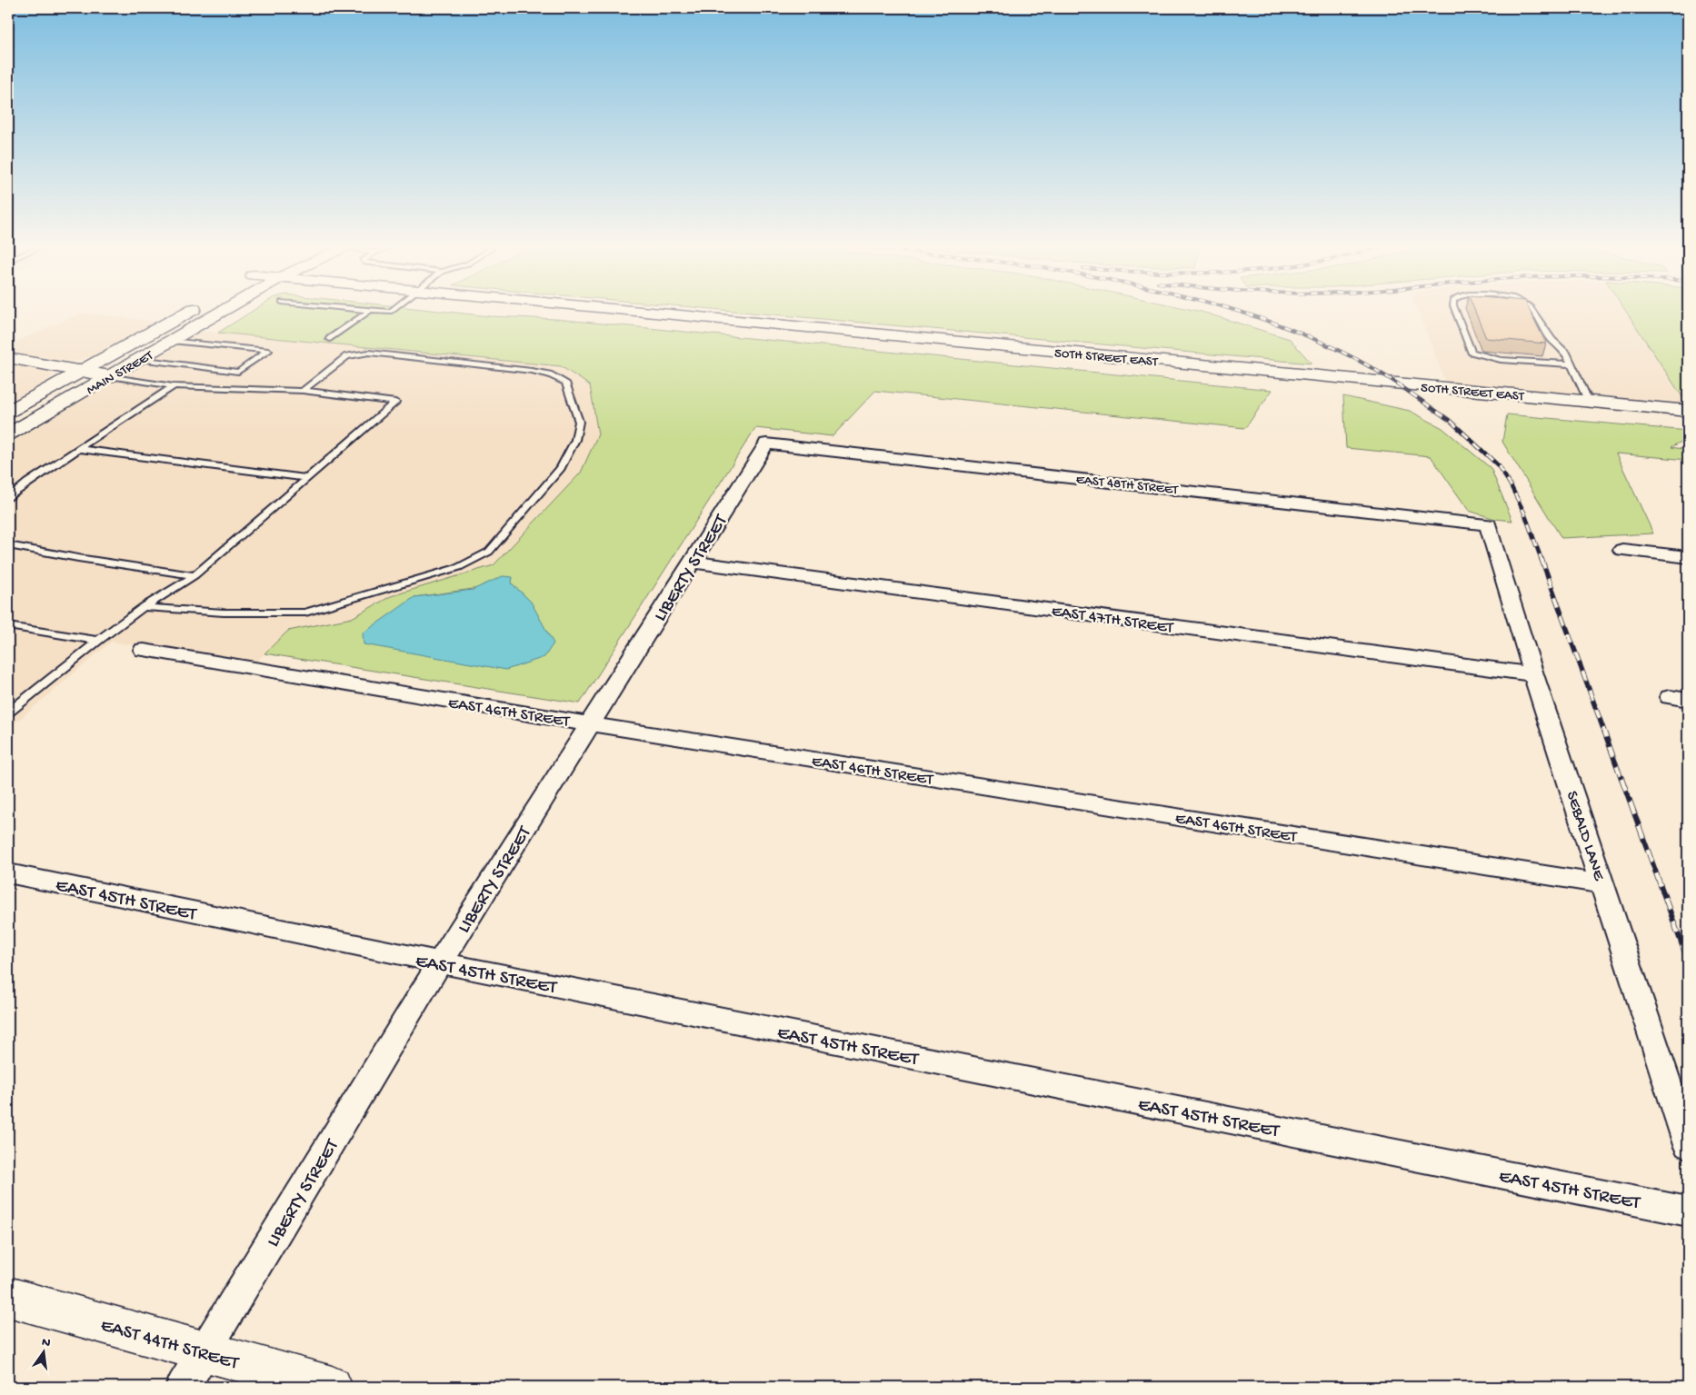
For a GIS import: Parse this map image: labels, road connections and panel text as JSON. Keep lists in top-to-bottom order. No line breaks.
{"streets":{"street":["50TH STREET EAST","MAIN STREET","EAST 48TH STREET","LIBERTY STREET","EAST 47TH STREET","EAST 46TH STREET","SEBALD LANE","EAST 45TH STREET","EAST 44TH STREET"]},"crossings":[["EAST 48TH STREET","LIBERTY STREET"],["EAST 48TH STREET","SEBALD LANE"],["LIBERTY STREET","EAST 47TH STREET"],["LIBERTY STREET","EAST 46TH STREET"],["LIBERTY STREET","EAST 45TH STREET"],["LIBERTY STREET","EAST 44TH STREET"],["EAST 47TH STREET","SEBALD LANE"],["EAST 46TH STREET","SEBALD LANE"]],"north":"top"}
